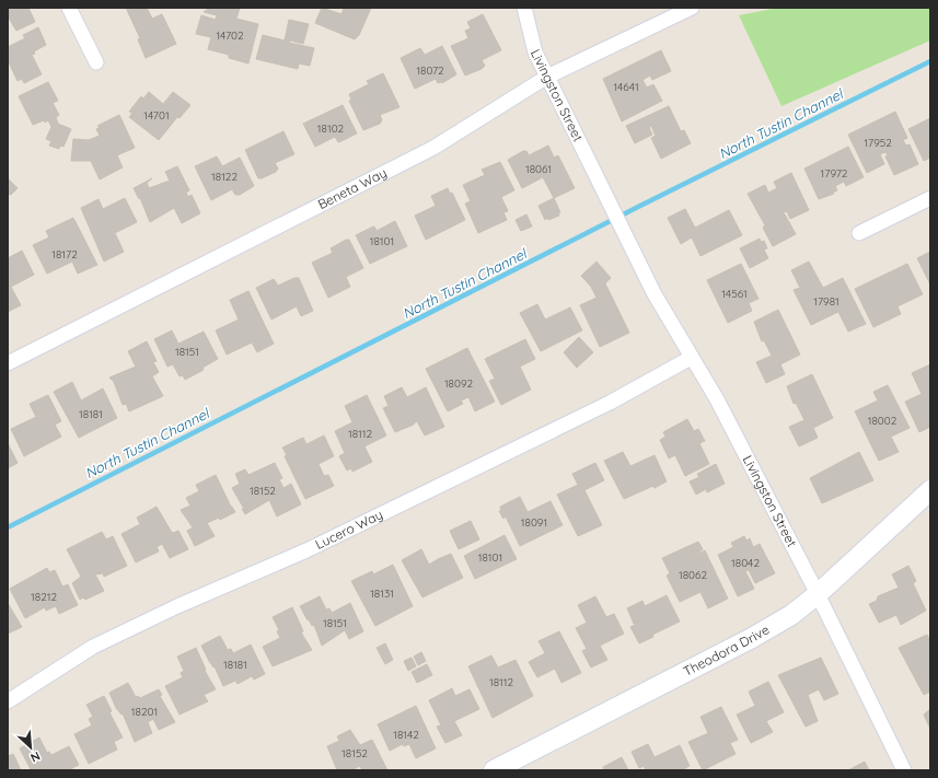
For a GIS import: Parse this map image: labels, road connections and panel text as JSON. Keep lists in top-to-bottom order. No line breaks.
{"streets":{"street":["Livingston Street","Beneta Way","Lucero Way","Theodora Drive"]},"crossings":[["Livingston Street","Beneta Way"],["Livingston Street","Lucero Way"],["Livingston Street","Theodora Drive"]],"water":["North Tustin Channel"],"house_numbers":["14702","18072","14641","14701","18102","17952","18061","17972","18122","18101","18172","14561","17981","18151","18092","18181","18002","18112","18152","18091","18101","18042","18062","18131","18212","18151","18181","18112","18201","18142","18152"],"north":"bottom right"}
